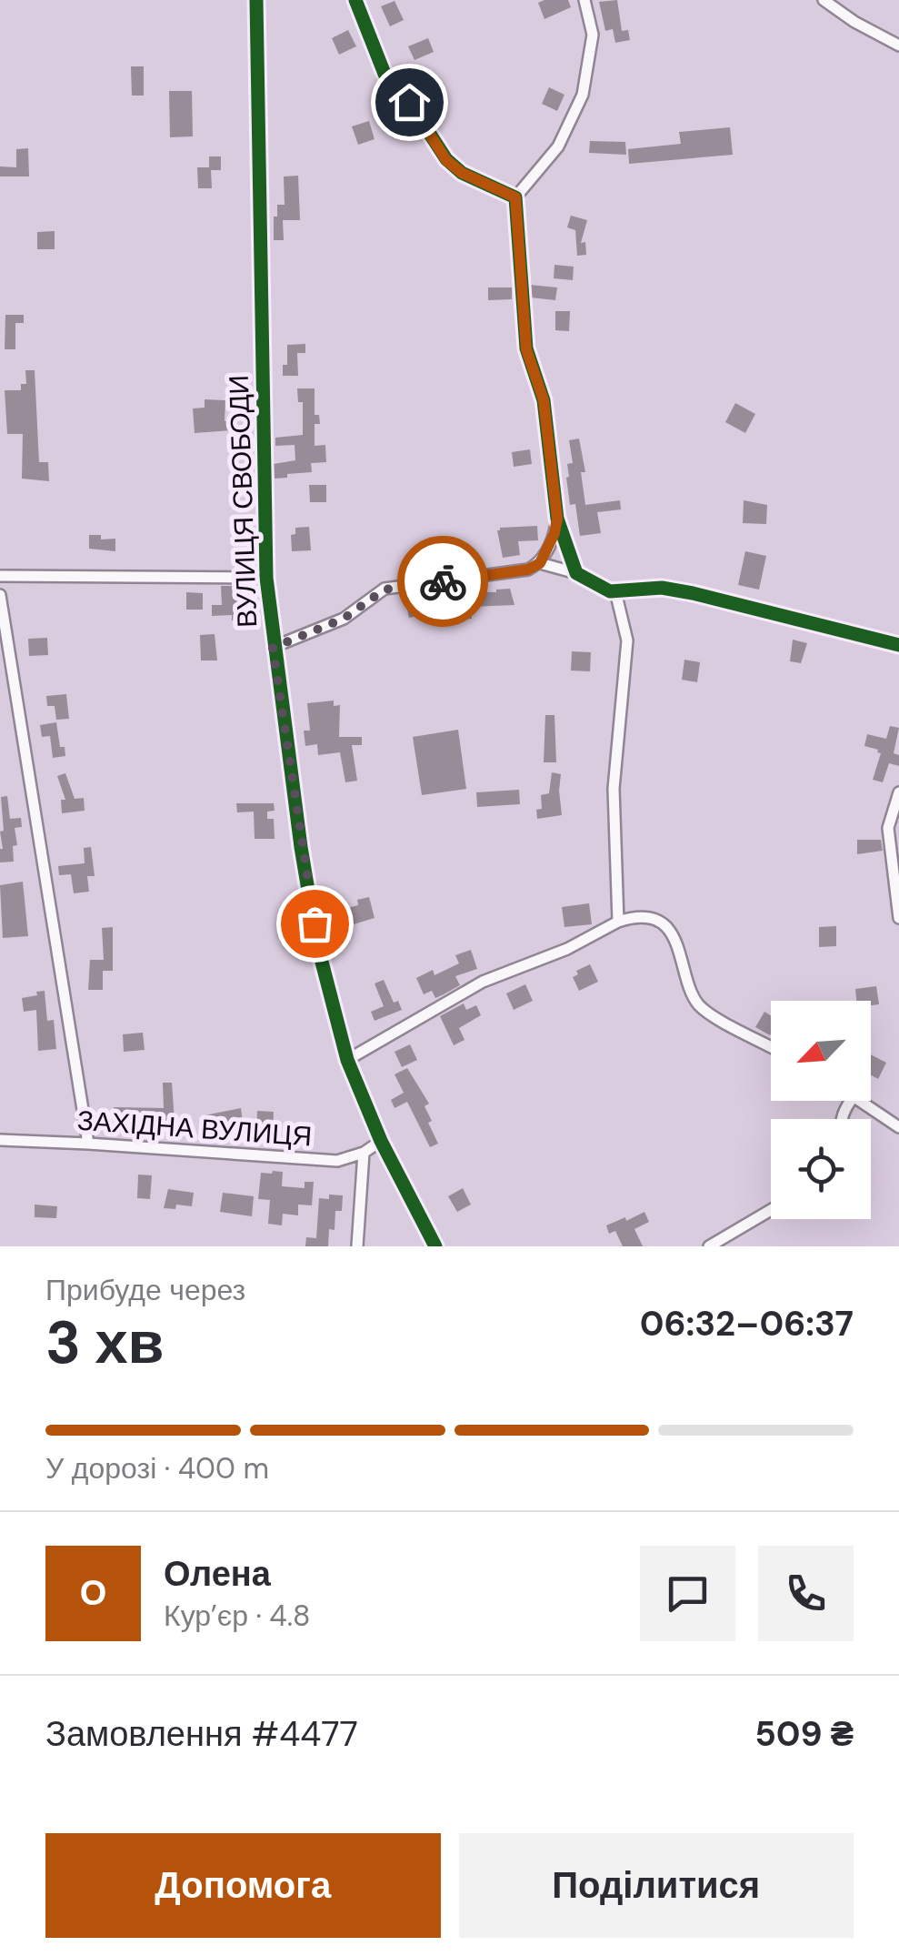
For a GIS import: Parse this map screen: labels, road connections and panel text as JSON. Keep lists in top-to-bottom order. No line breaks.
{"streets":{"street":["ВУЛИЦЯ СВОБОДИ","ЗАХІДНА ВУЛИЦЯ"]},"crossings":[["ВУЛИЦЯ СВОБОДИ","ЗАХІДНА ВУЛИЦЯ"]],"north":"bottom left","page":{"heading":["3 хв","Прибуде через","06:32–06:37"],"panel":["Олена","Кур’єр · 4.8","Замовлення #4477","509 ₴"],"bar":"У дорозі · 400 m","round":"О","buttons":["Допомога","Поділитися"]}}
